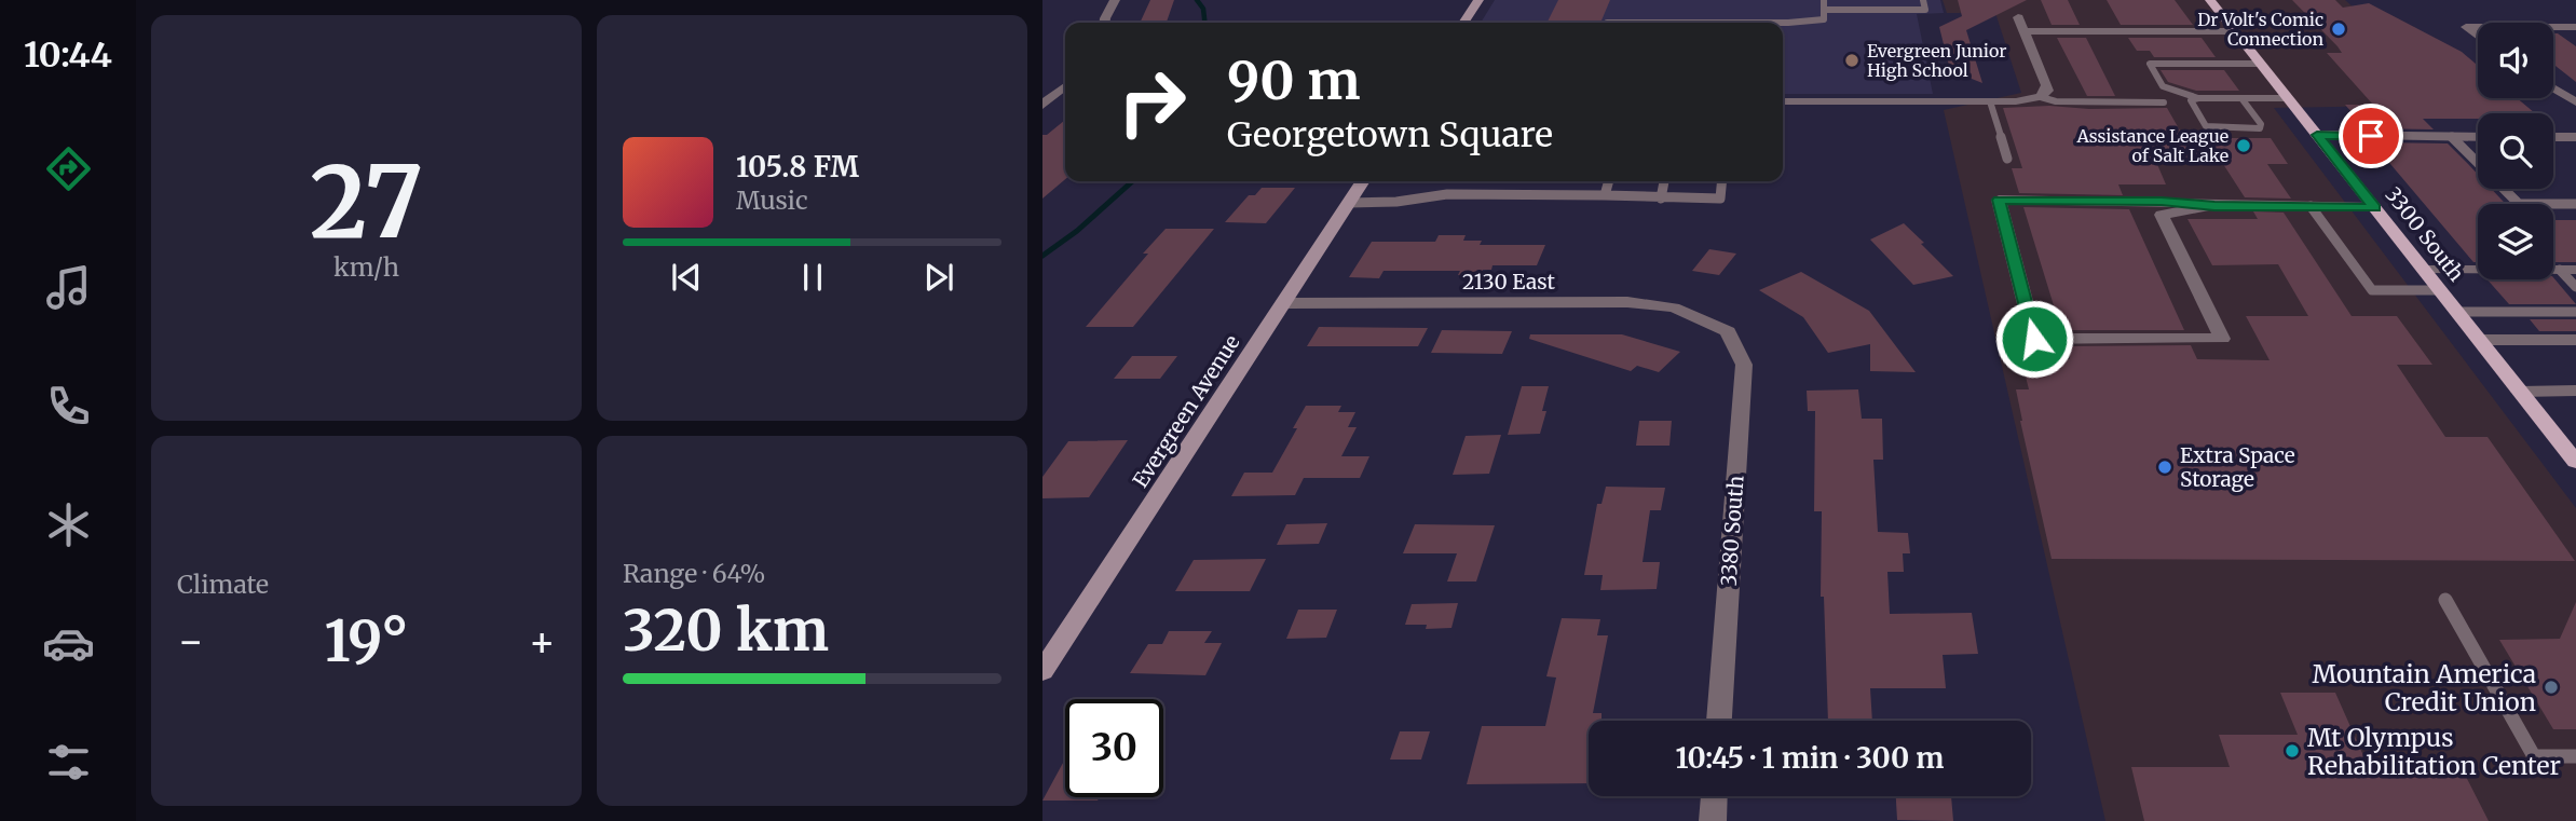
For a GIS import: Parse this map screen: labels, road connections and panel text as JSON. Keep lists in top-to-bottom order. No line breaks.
{"streets":{"main road":["3300 South"],"street":["2130 East","Evergreen Avenue","3380 South"]},"crossings":[["2130 East","Evergreen Avenue"],["2130 East","3380 South"]],"places":["Dr Volt's Comic Connection","Evergreen Junior High School","Assistance League of Salt Lake","Extra Space Storage","Mountain America Credit Union","Mt Olympus Rehabilitation Center"],"page":{"tabs":"10:44","tile":[["27","km/h"],"Climate",["Range · 64%","320 km"]],"turn":["90 m","Georgetown Square"],"song":["105.8 FM","Music"],"heat":["−","19°","+"],"limit":"30","trip":"10:45 · 1 min · 300 m"}}
